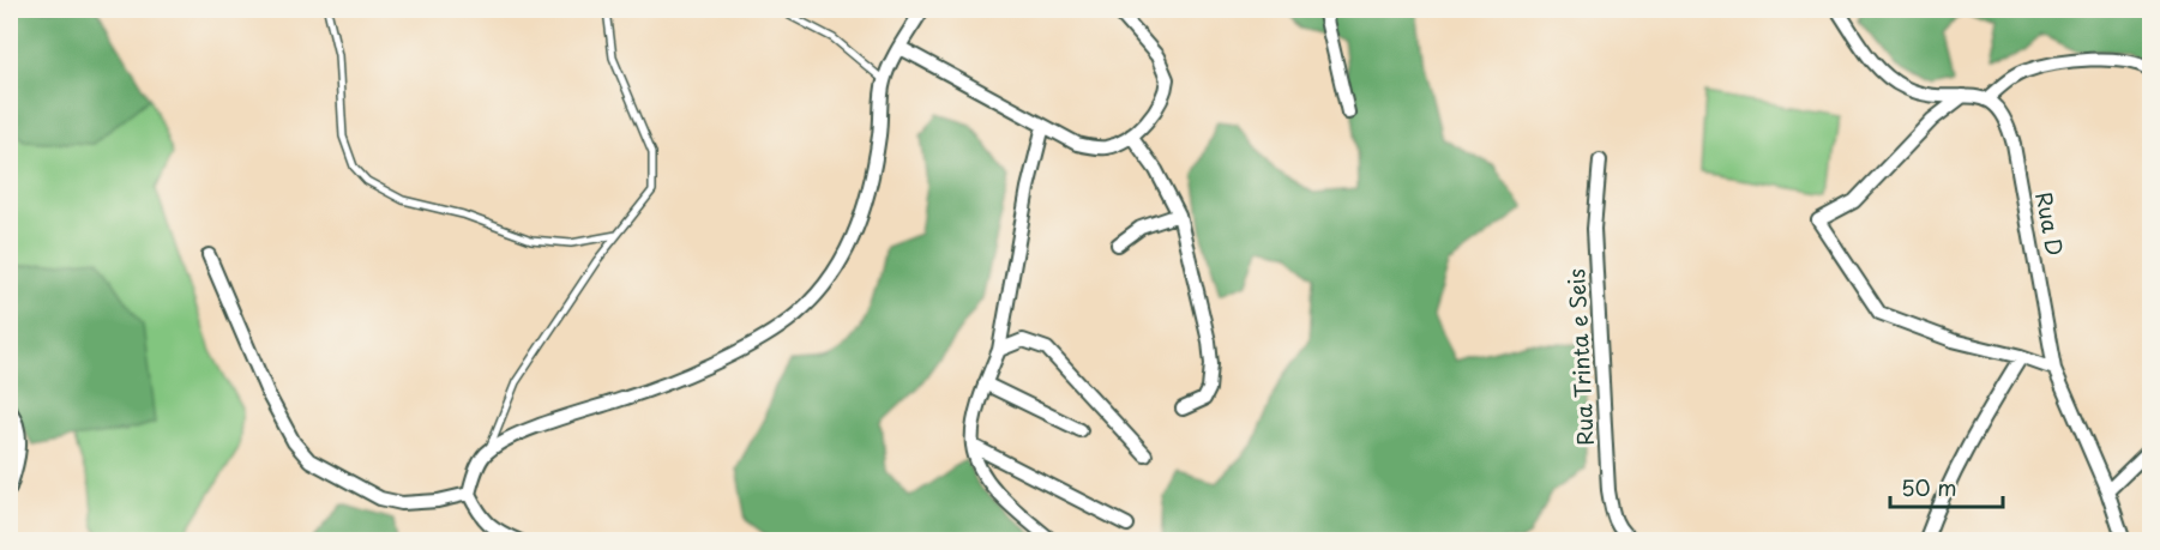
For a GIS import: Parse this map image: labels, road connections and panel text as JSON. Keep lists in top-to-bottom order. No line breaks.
{"streets":{"street":["Rua D","Rua Trinta e Seis"]},"scale_bar":"50 m"}
